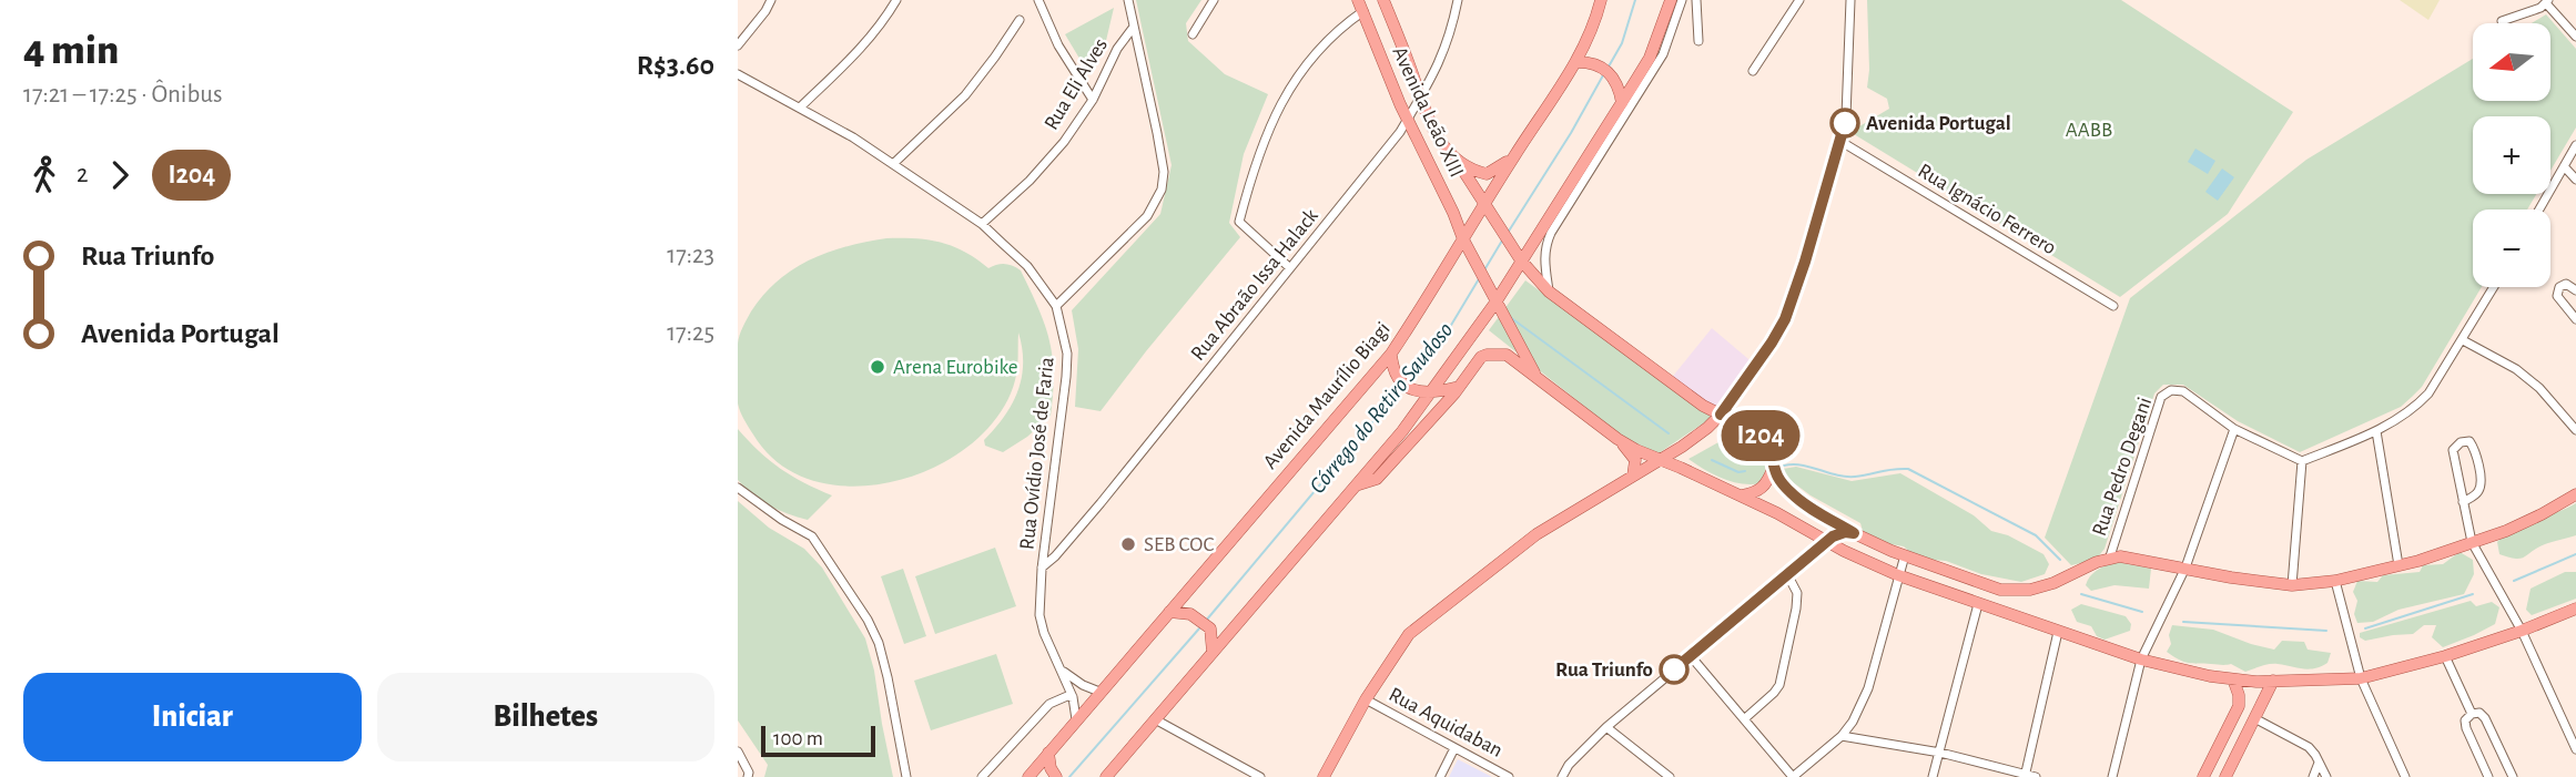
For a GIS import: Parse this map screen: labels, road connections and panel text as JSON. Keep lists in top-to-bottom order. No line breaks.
{"streets":{"main road":["Avenida Leão XIII","Avenida Maurílio Biagi"],"street":["Rua Eli Alves","Rua Ignácio Ferrero","Rua Abraão Issa Halack","Rua Ovídio José de Faria","Rua Pedro Degani","Rua Aquidaban"]},"crossings":[["Rua Eli Alves","Rua Ovídio José de Faria"],["Avenida Leão XIII","Rua Abraão Issa Halack"],["Avenida Leão XIII","Avenida Maurílio Biagi"],["Rua Abraão Issa Halack","Rua Ovídio José de Faria"],["Avenida Maurílio Biagi","Rua Ovídio José de Faria"]],"water":["Córrego do Retiro Saudoso"],"parks":["AABB"],"places":["Avenida Portugal","Arena Eurobike","SEB COC","Rua Triunfo"],"lines":["bus line I204"],"scale_bar":"100 m","north":"left","page":{"heading":["4 min","17:21 – 17:25 · Ônibus","R$3.60"],"on_map":"I204","map_buttons":["+","−"],"legs":["2","I204"],"list":[{"name":"Rua Triunfo","value":"17:23"},{"name":"Avenida Portugal","value":"17:25"}],"buttons":["Iniciar","Bilhetes"],"scale":"100 m"}}
